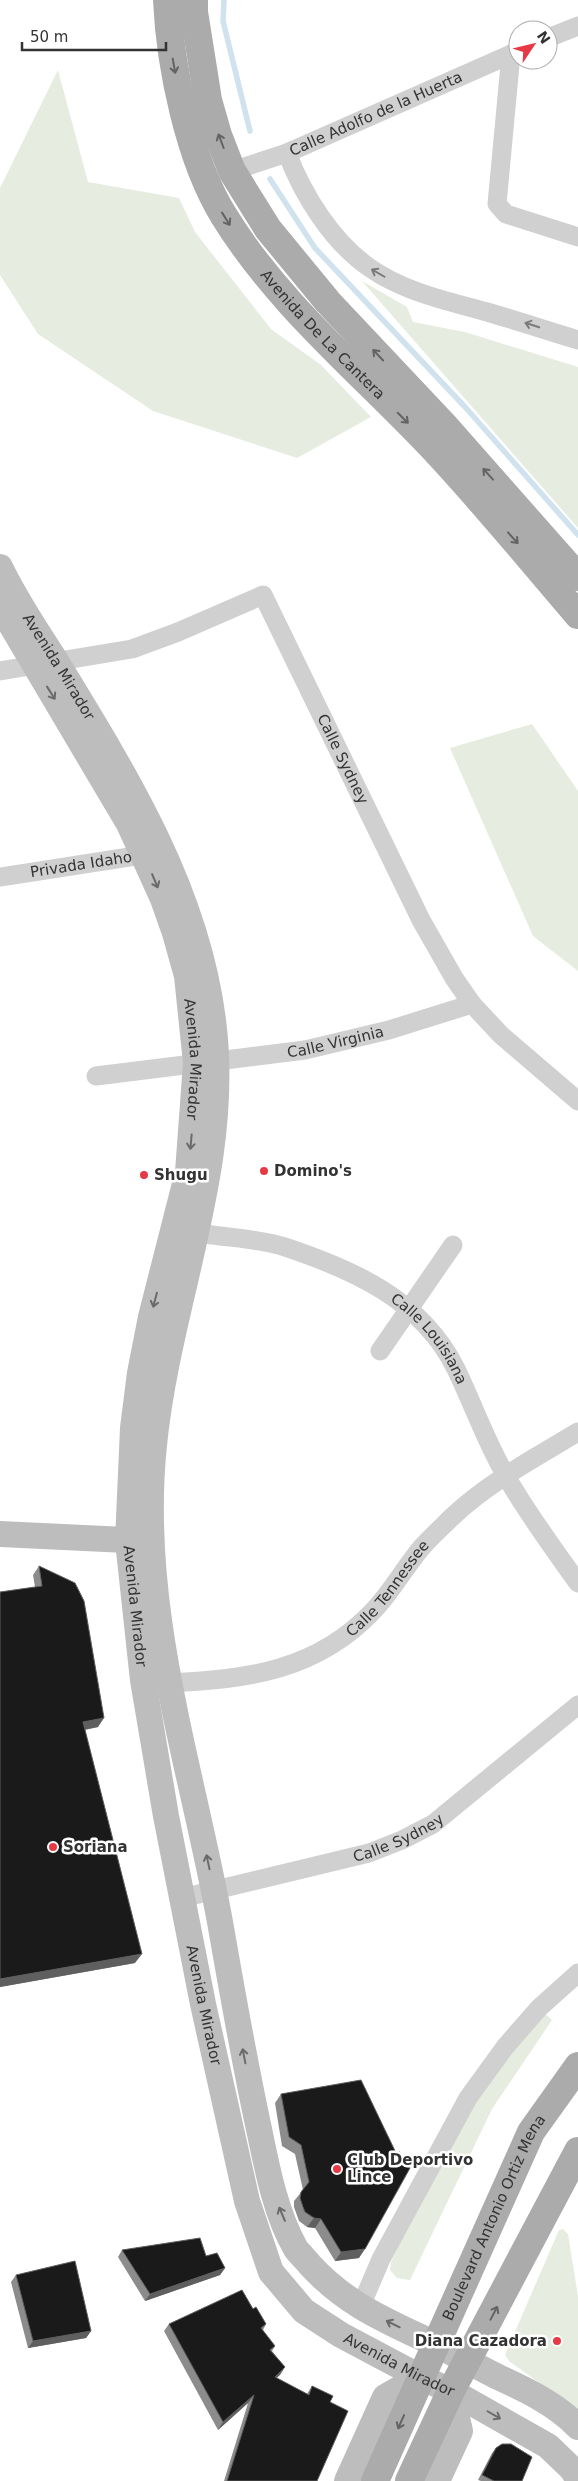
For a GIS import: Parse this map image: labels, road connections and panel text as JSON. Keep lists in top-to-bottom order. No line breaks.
{"streets":{"main road":["Avenida De La Cantera","Avenida Mirador","Boulevard Antonio Ortiz Mena"],"street":["Calle Adolfo de la Huerta","Calle Sydney","Privada Idaho","Calle Virginia","Calle Louisiana","Calle Tennessee"]},"crossings":[["Calle Adolfo de la Huerta","Avenida De La Cantera"],["Avenida Mirador","Calle Sydney"],["Avenida Mirador","Privada Idaho"],["Avenida Mirador","Calle Virginia"],["Avenida Mirador","Calle Louisiana"],["Avenida Mirador","Calle Tennessee"],["Avenida Mirador","Boulevard Antonio Ortiz Mena"],["Calle Sydney","Calle Virginia"],["Calle Louisiana","Calle Tennessee"]],"places":["Domino's","Shugu","Soriana","Club Deportivo Lince","Diana Cazadora"],"scale_bar":"50 m","north":"top right"}
